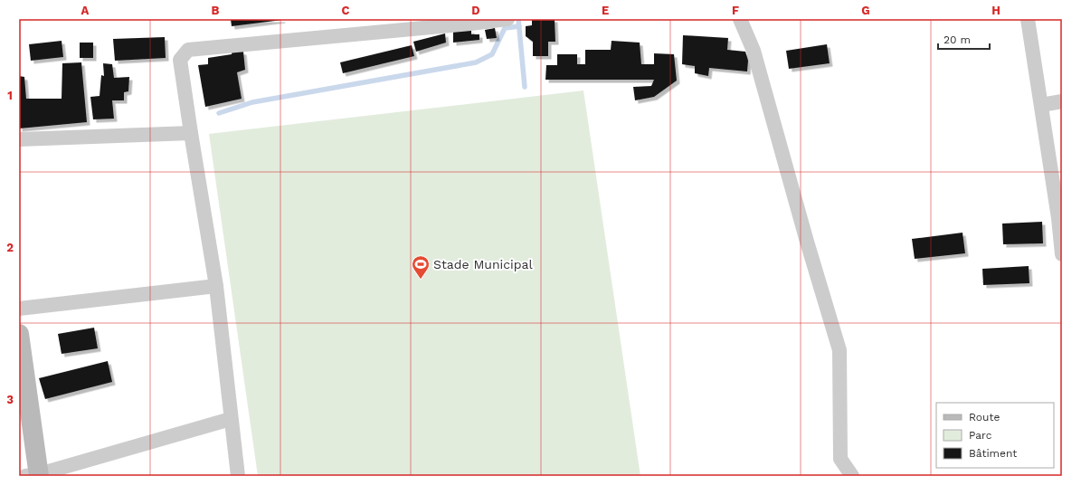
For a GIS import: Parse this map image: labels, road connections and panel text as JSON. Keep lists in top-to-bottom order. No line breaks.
{"places":{"sports":["Stade Municipal"]},"legend":["Route","Parc","Bâtiment"],"scale_bar":"20 m","grid":{"columns":["A","B","C","D","E","F","G","H"],"rows":["1","2","3"]}}
